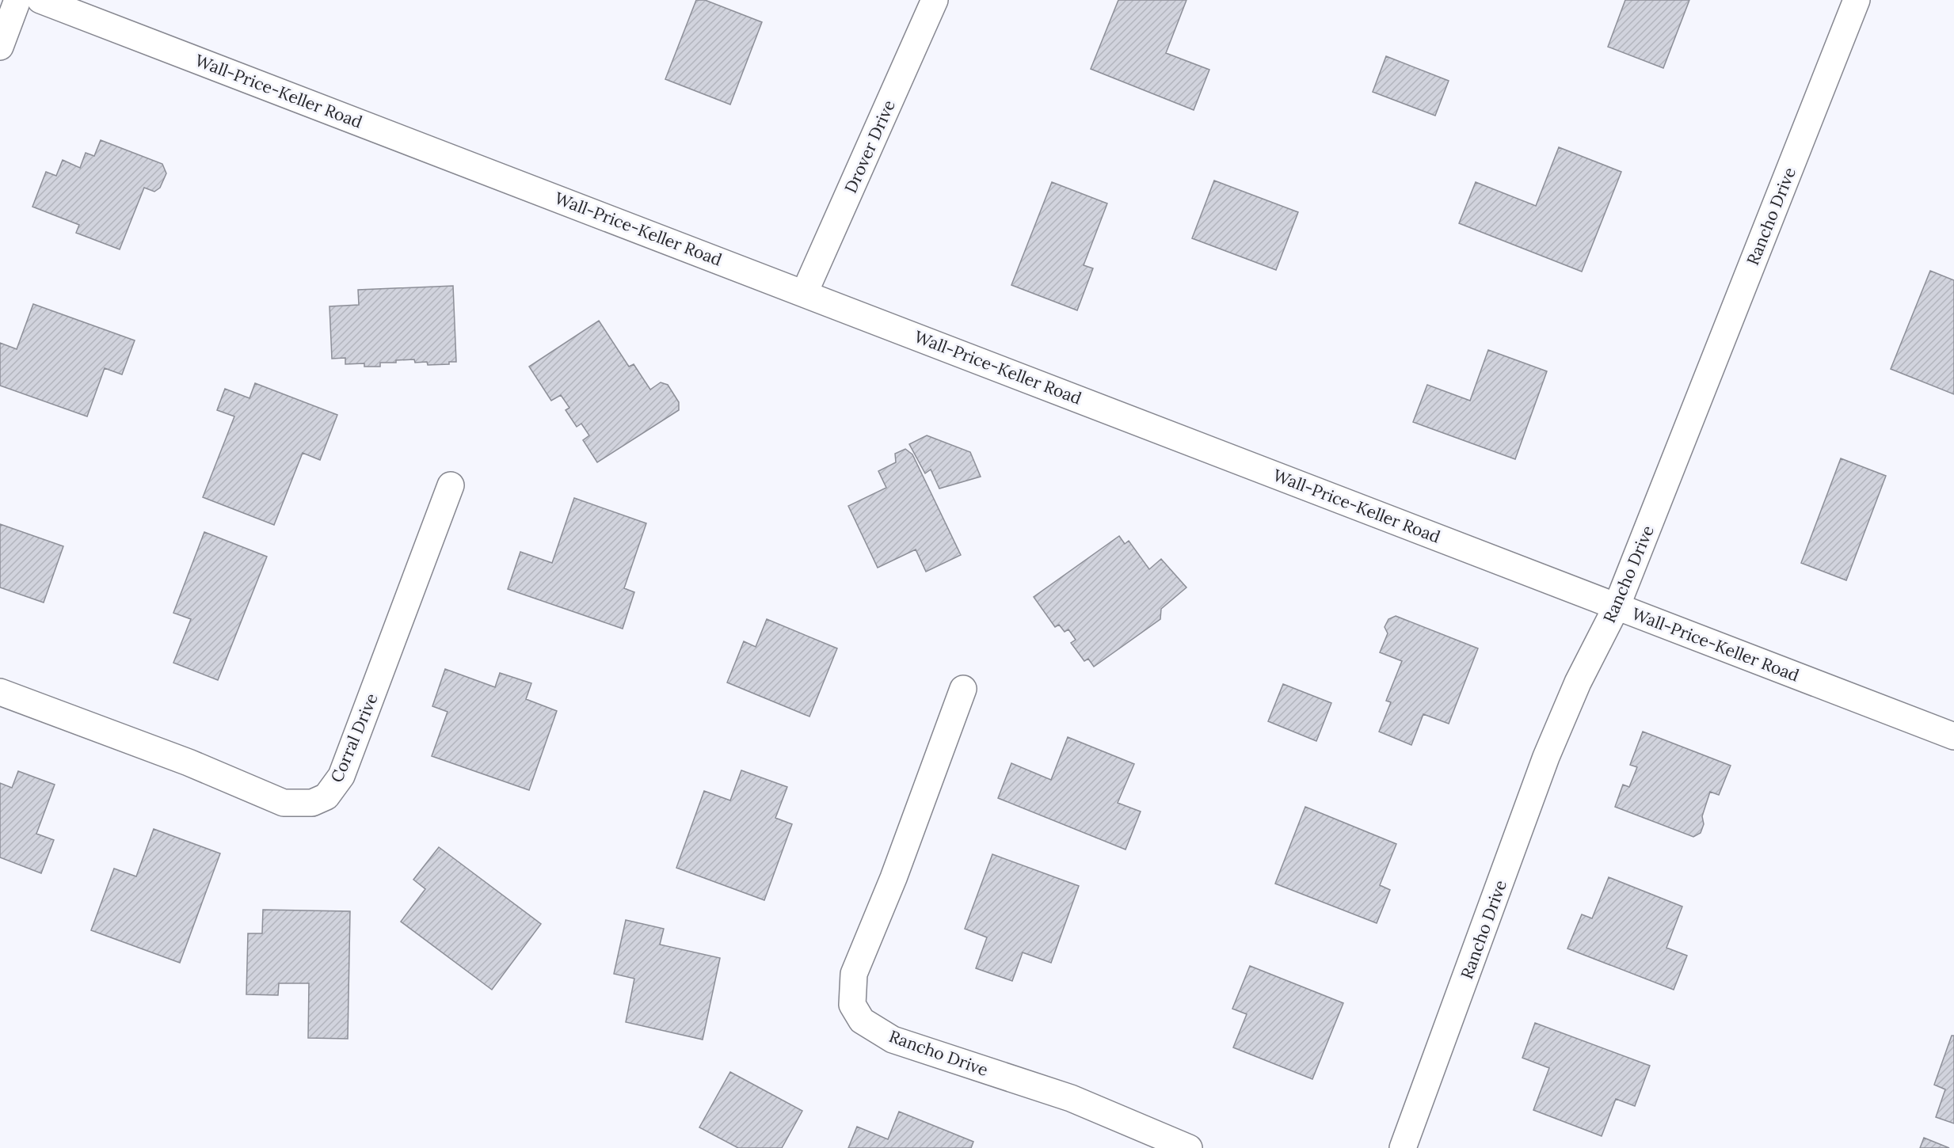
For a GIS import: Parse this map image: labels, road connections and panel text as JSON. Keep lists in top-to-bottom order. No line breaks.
{"streets":{"street":["Wall-Price-Keller Road","Drover Drive","Rancho Drive","Corral Drive"]},"crossings":[["Wall-Price-Keller Road","Drover Drive"],["Wall-Price-Keller Road","Rancho Drive"]]}
